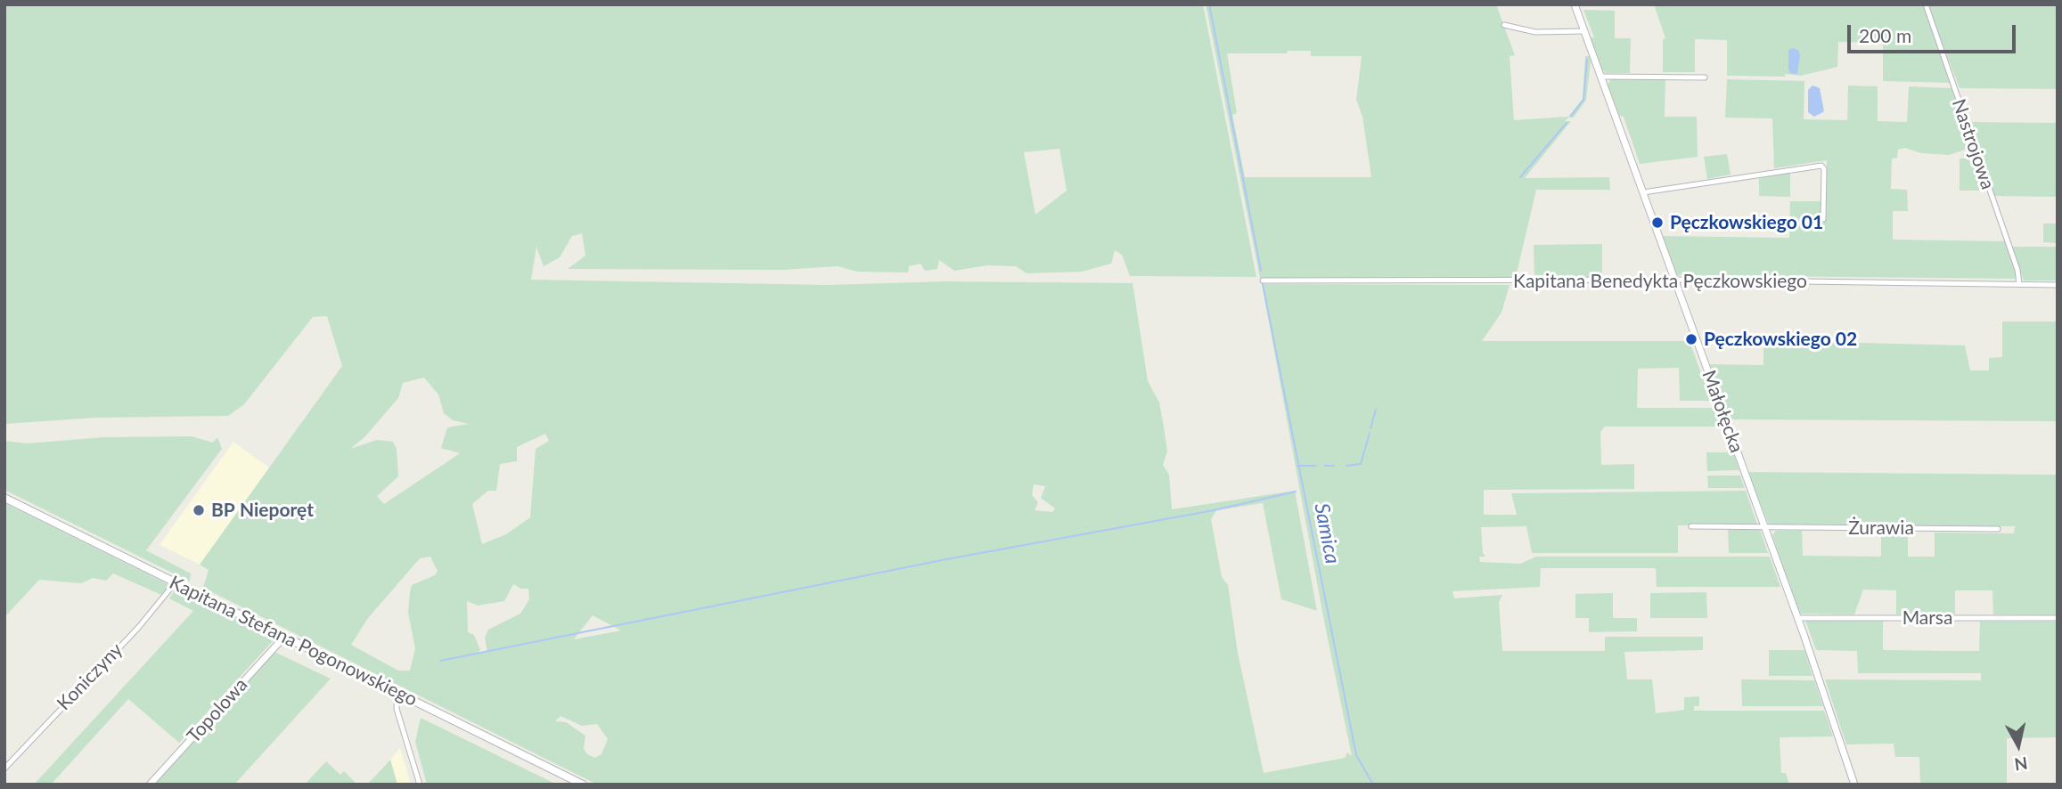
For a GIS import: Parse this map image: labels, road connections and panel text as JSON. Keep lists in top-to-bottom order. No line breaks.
{"streets":{"main road":["Kapitana Stefana Pogonowskiego"],"street":["Nastrojowa","Kapitana Benedykta Pęczkowskiego","Małołęcka","Żurawia","Marsa","Koniczyny","Topolowa"]},"crossings":[["Nastrojowa","Kapitana Benedykta Pęczkowskiego"],["Kapitana Benedykta Pęczkowskiego","Małołęcka"],["Małołęcka","Żurawia"],["Małołęcka","Marsa"],["Kapitana Stefana Pogonowskiego","Koniczyny"],["Kapitana Stefana Pogonowskiego","Topolowa"]],"water":["Samica"],"places":["Pęczkowskiego 01","Pęczkowskiego 02","BP Nieporęt"],"scale_bar":"200 m","north":"bottom"}
